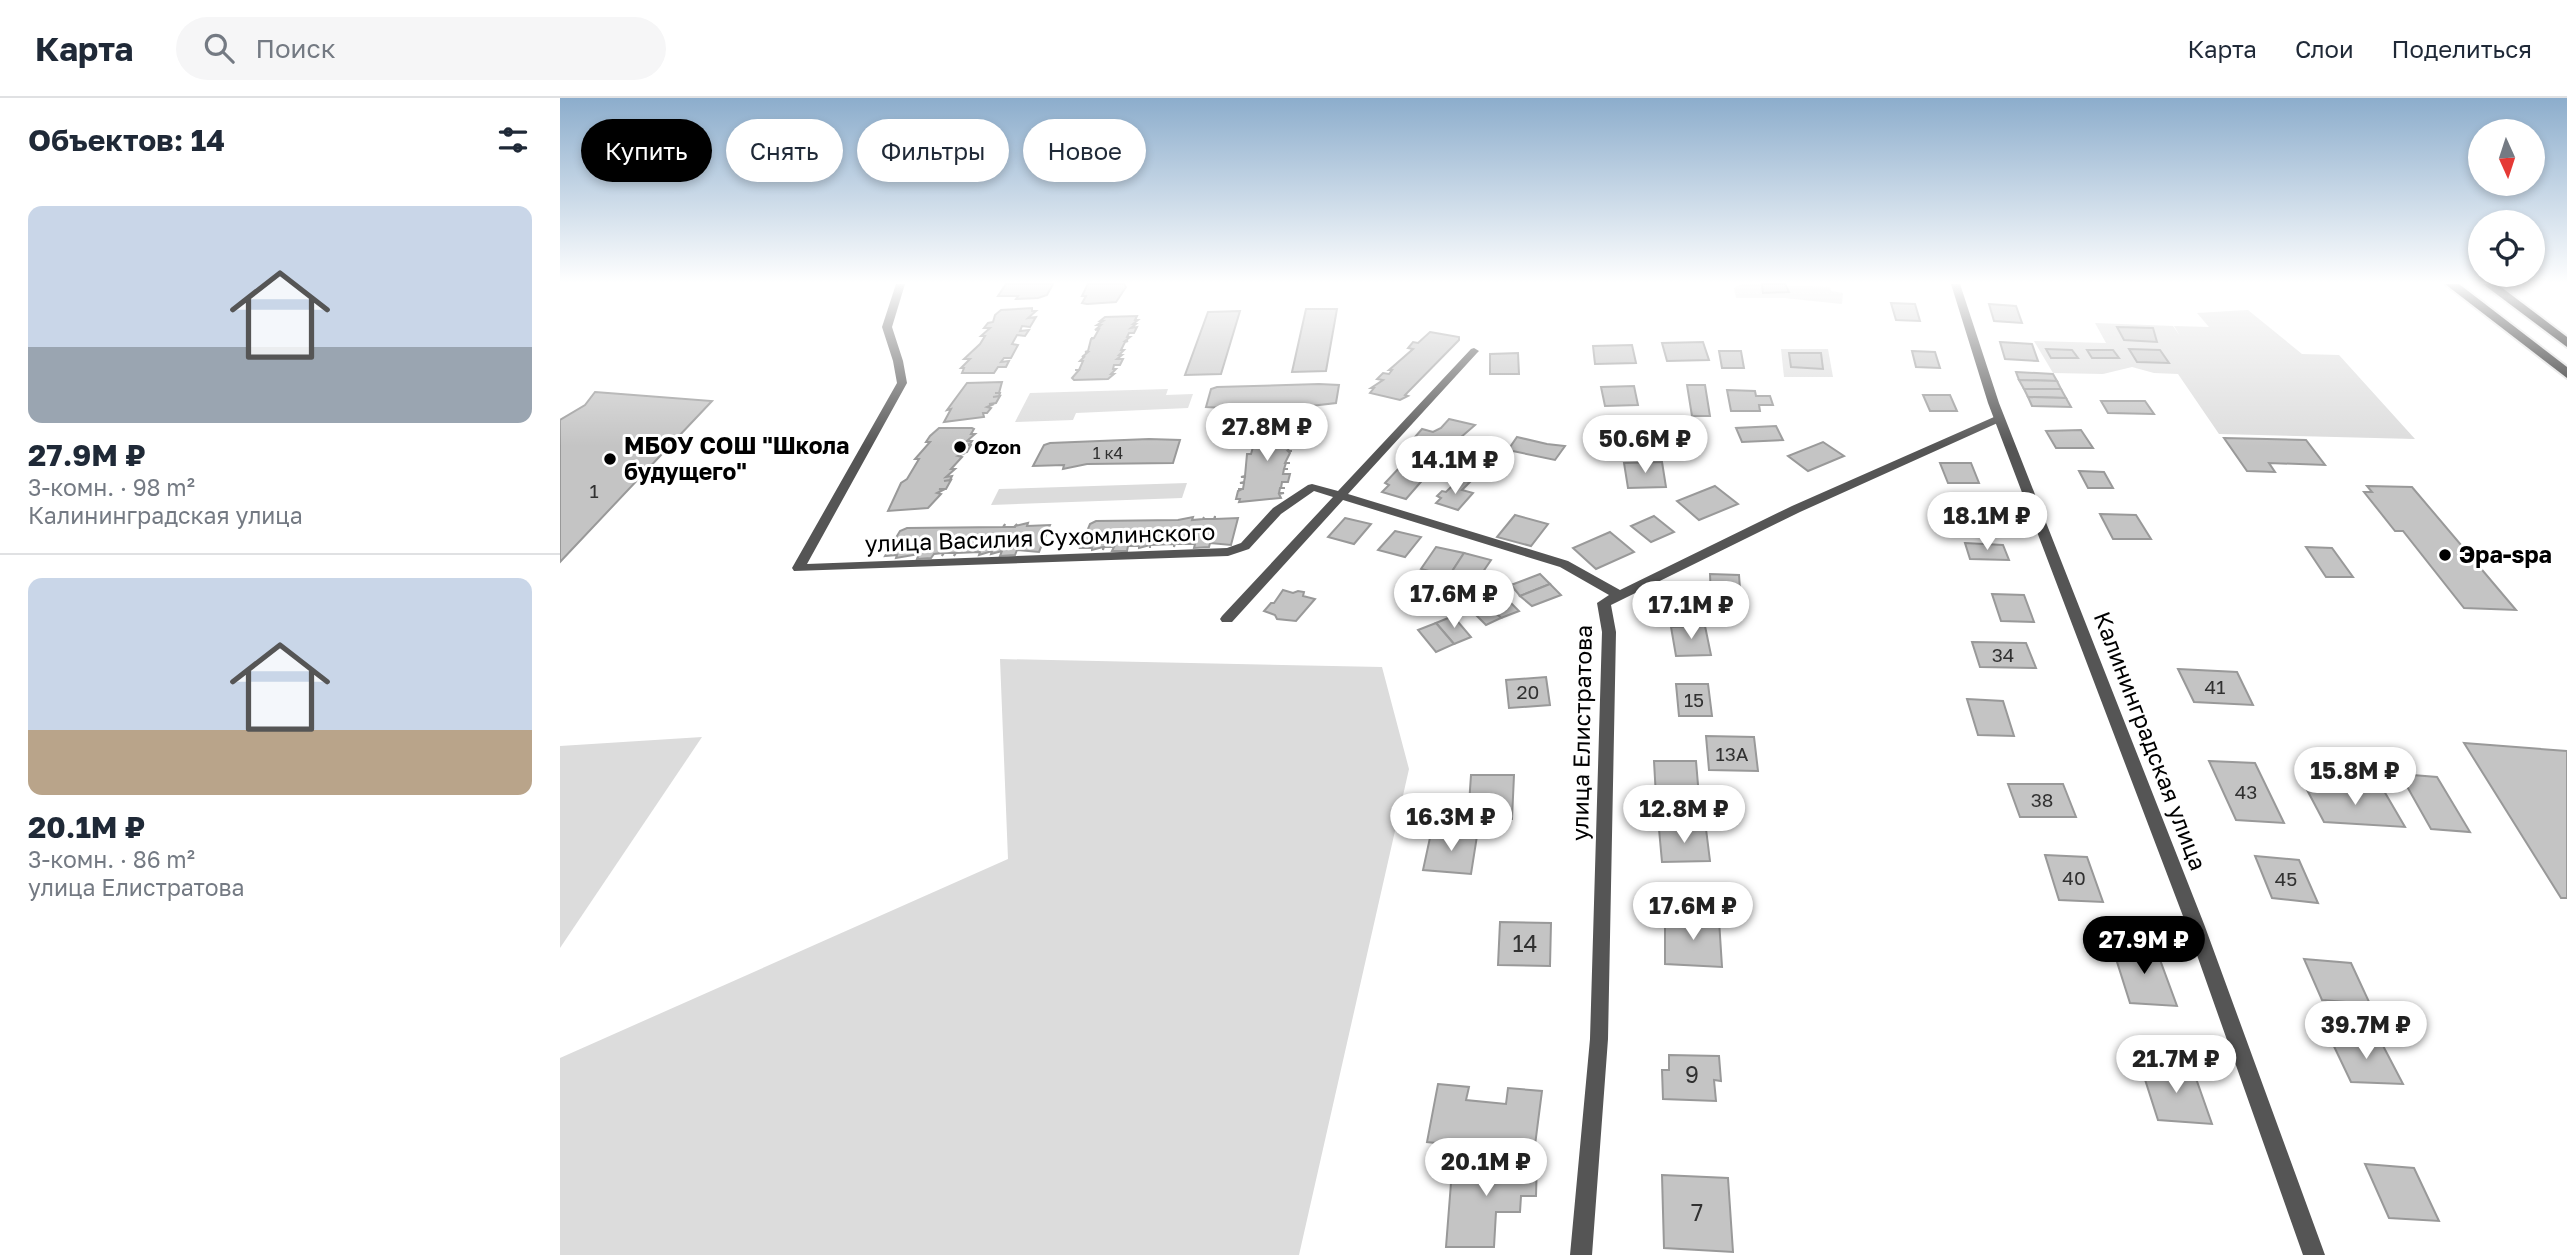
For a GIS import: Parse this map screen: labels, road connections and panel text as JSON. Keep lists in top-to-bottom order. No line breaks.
{"streets":{"street":["улица Василия Сухомлинского","улица Елистратова","Калининградская улица"]},"places":["Ozon","МБОУ СОШ \"Школа будущего\"","Эра-spa"],"house_numbers":["1 к4","1","34","41","20","15","13А","43","38","40","45","14","9","7"],"north":"bottom","page":{"header":"Карта","search":"Поиск","nav":["Карта","Слои","Поделиться"],"heading":"Объектов: 14","chip":["Купить","Снять","Фильтры","Новое"],"list":[{"name":"27.9M ₽","note":"3-комн. · 98 m² · Калининградская улица"},{"name":"20.1M ₽","note":"3-комн. · 86 m² · улица Елистратова"}],"price":["27.8M ₽","50.6M ₽","14.1M ₽","18.1M ₽","17.6M ₽","17.1M ₽","15.8M ₽","12.8M ₽","16.3M ₽","17.6M ₽","27.9M ₽","39.7M ₽","21.7M ₽","20.1M ₽"]}}
